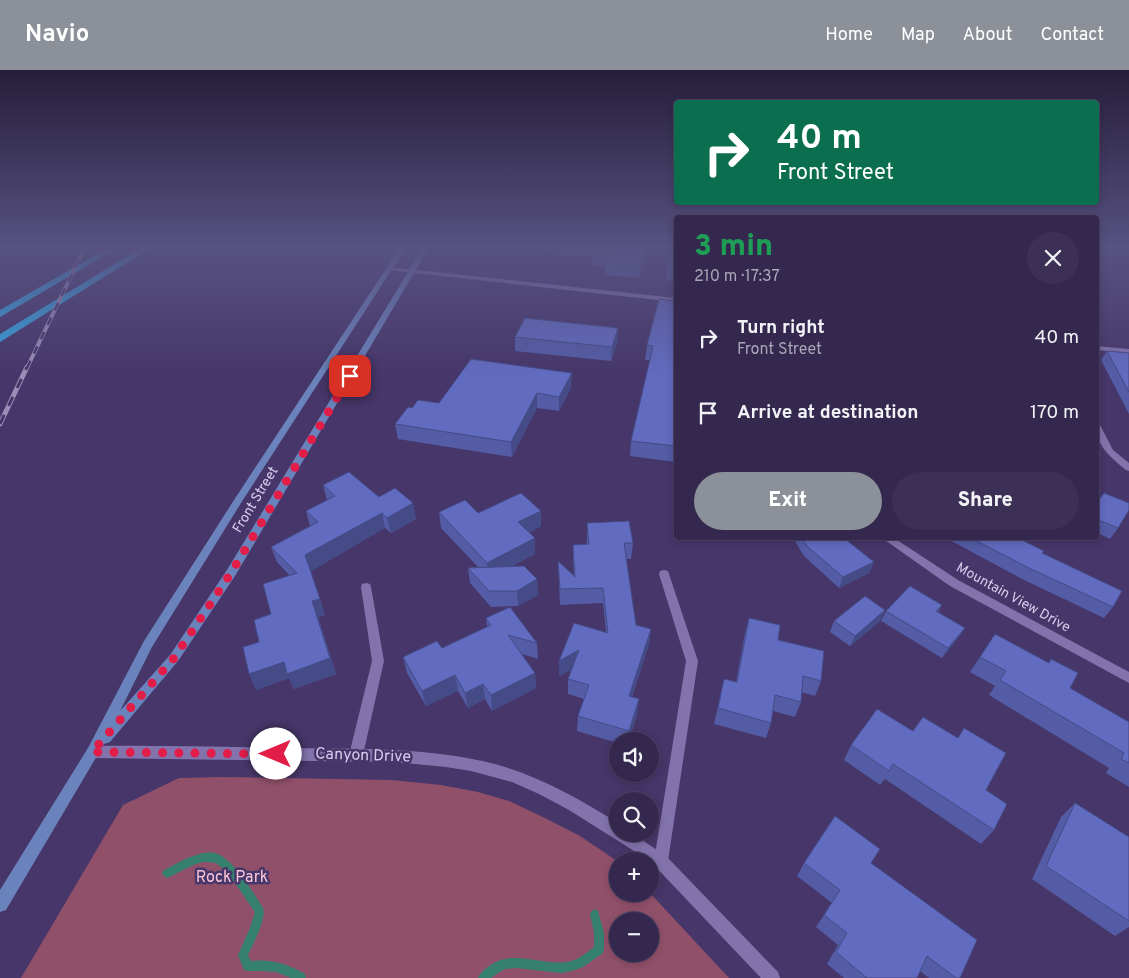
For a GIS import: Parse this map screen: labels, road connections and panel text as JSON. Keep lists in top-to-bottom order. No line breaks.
{"streets":{"main road":["Front Street"],"street":["Mountain View Drive","Canyon Drive"]},"crossings":[["Front Street","Canyon Drive"]],"parks":["Rock Park"],"page":{"header":"Navio","nav":["Home","Map","About","Contact"],"turn":["40 m","Front Street"],"heading":["3 min","210 m · 17:37"],"list":[{"name":"Turn right","note":"Front Street","value":"40 m"},{"name":"Arrive at destination","value":"170 m"}],"buttons":["Exit","Share"],"map_buttons":["+","−"]}}
